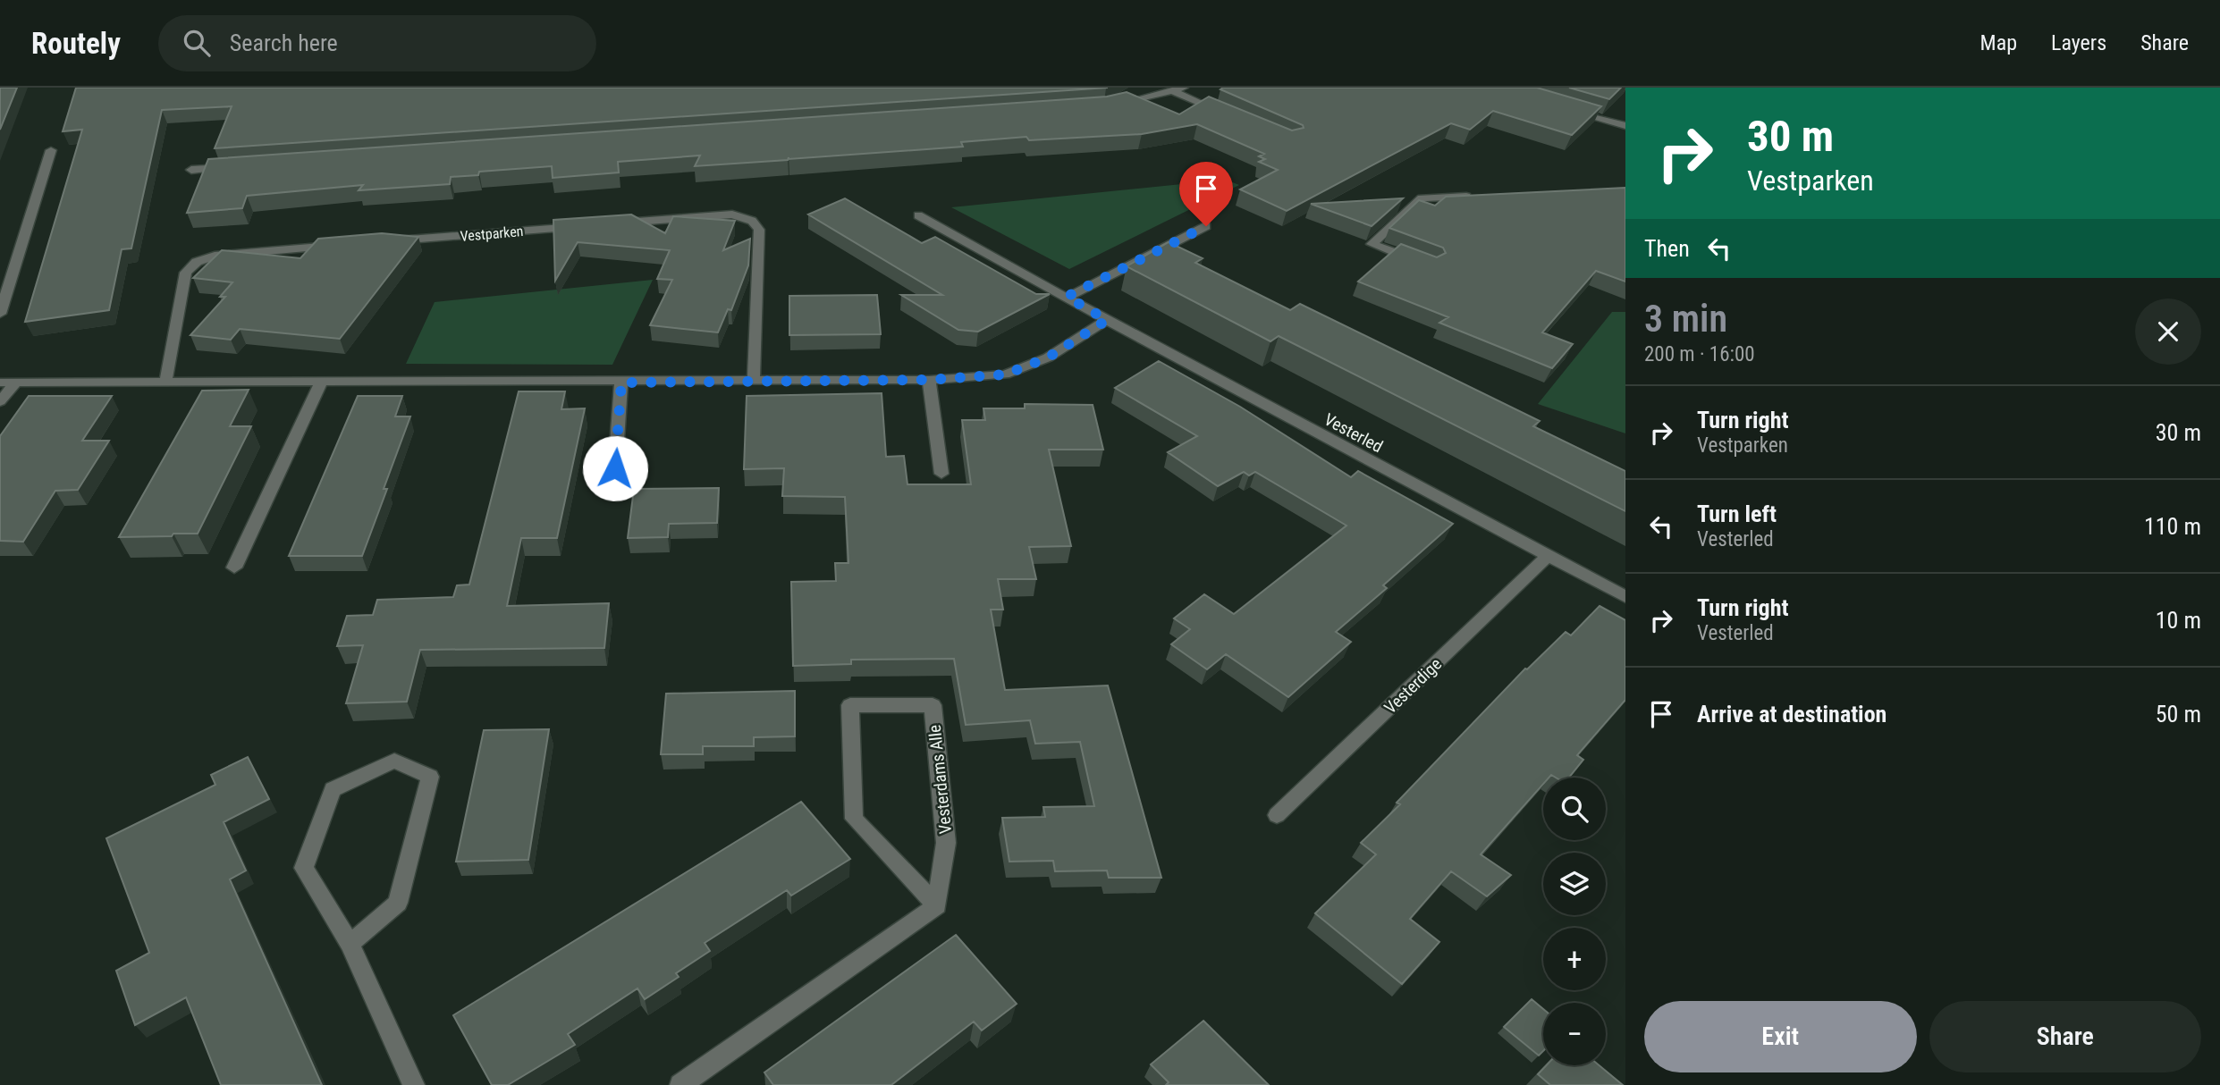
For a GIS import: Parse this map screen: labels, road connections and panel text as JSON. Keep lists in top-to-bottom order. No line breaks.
{"streets":{"street":["Vestparken","Vesterled","Vesterdige","Vesterdams Alle"]},"crossings":[["Vesterled","Vesterdige"]],"page":{"header":"Routely","search":"Search here","nav":["Map","Layers","Share"],"turn":["30 m","Vestparken"],"then":"Then","heading":["3 min","200 m · 16:00"],"list":[{"name":"Turn right","note":"Vestparken","value":"30 m"},{"name":"Turn left","note":"Vesterled","value":"110 m"},{"name":"Turn right","note":"Vesterled","value":"10 m"},{"name":"Arrive at destination","value":"50 m"}],"map_buttons":["+","−"],"buttons":["Exit","Share"]}}
